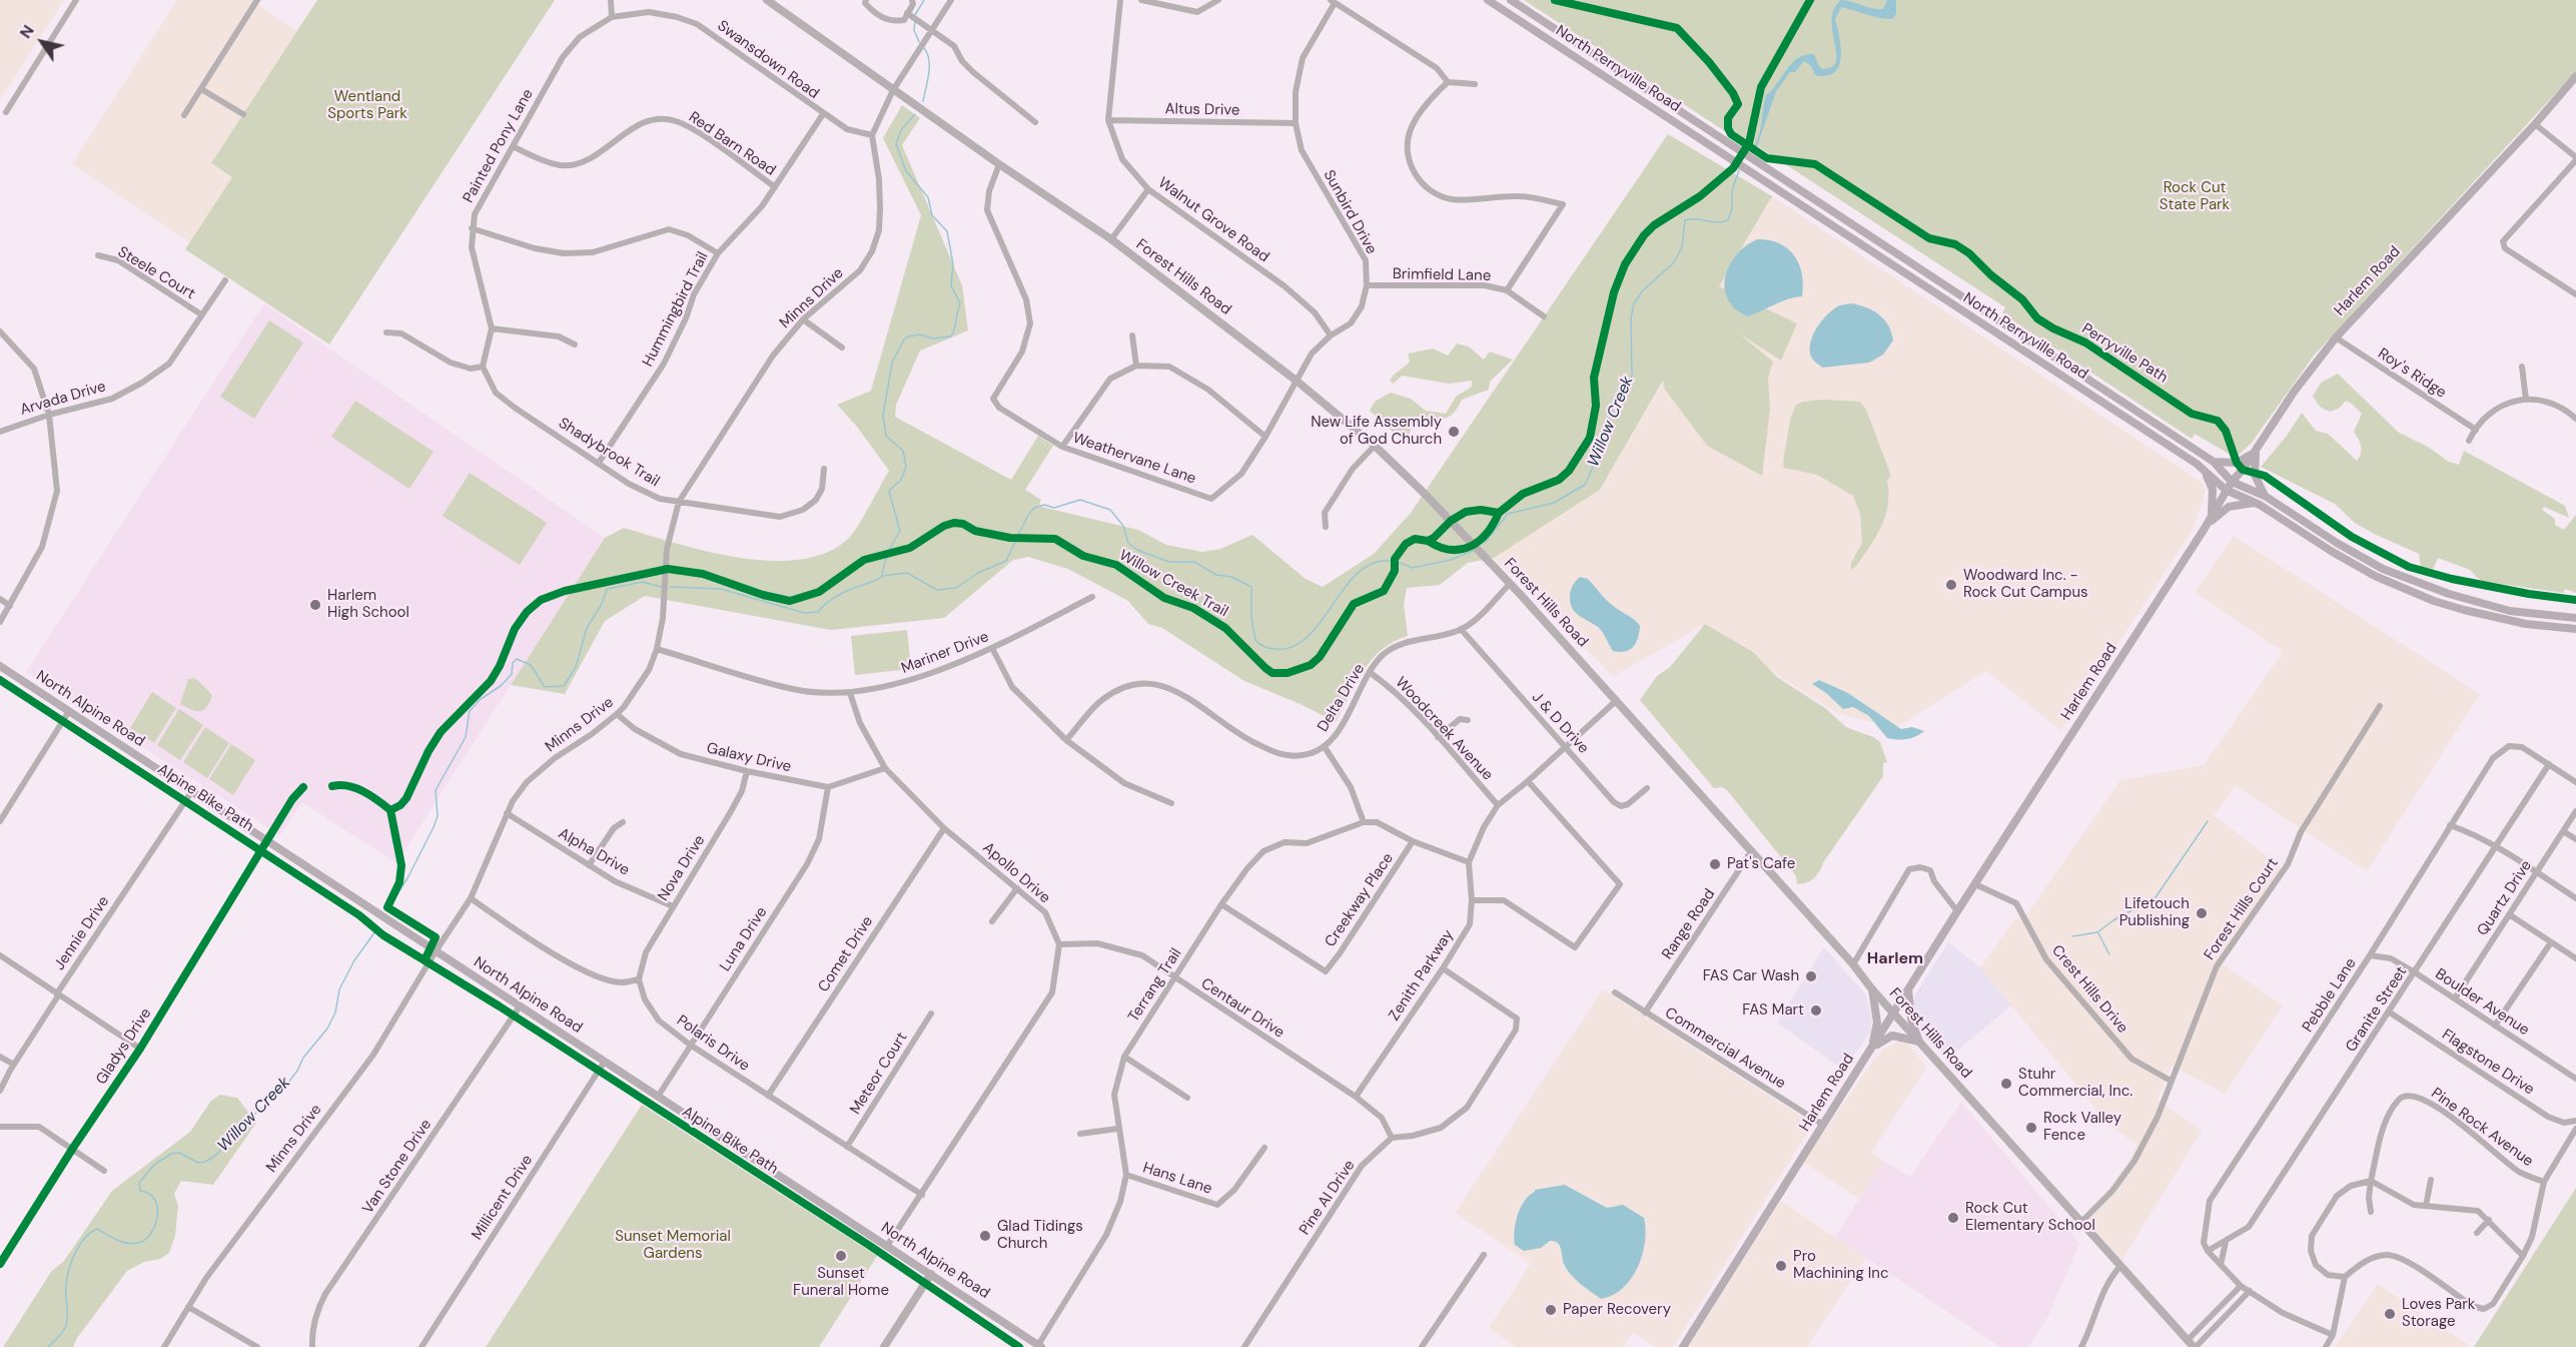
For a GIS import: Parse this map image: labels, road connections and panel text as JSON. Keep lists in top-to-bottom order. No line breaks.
{"streets":{"main road":["North Perryville Road","Harlem Road","North Alpine Road"],"street":["Swansdown Road","Altus Drive","Red Barn Road","Painted Pony Lane","Sunbird Drive","Walnut Grove Road","Steele Court","Brimfield Lane","Forest Hills Road","Minns Drive","Hummingbird Trail","Roy's Ridge","Arvada Drive","Shadybrook Trail","Weathervane Lane","Mariner Drive","Delta Drive","J & D Drive","Woodcreek Avenue","Galaxy Drive","Alpha Drive","Nova Drive","Apollo Drive","Quartz Drive","Creekway Place","Forest Hills Court","Range Road","Jennie Drive","Luna Drive","Comet Drive","Zenith Parkway","Terrang Trail","Crest Hills Drive","Pebble Lane","Boulder Avenue","Centaur Drive","Granite Street","Polaris Drive","Gladys Drive","Commercial Avenue","Flagstone Drive","Meteor Court","Pine Rock Avenue","Van Stone Drive","Hans Lane","Millicent Drive","Pine Al Drive"],"cycle path":["Perryville Path","Willow Creek Trail","Alpine Bike Path"]},"crossings":[["Swansdown Road","Painted Pony Lane"],["Swansdown Road","Minns Drive"],["Swansdown Road","Hummingbird Trail"],["North Perryville Road","Harlem Road"],["Altus Drive","Sunbird Drive"],["Altus Drive","Walnut Grove Road"],["Red Barn Road","Painted Pony Lane"],["Red Barn Road","Hummingbird Trail"],["Painted Pony Lane","Shadybrook Trail"],["Sunbird Drive","Walnut Grove Road"],["Sunbird Drive","Brimfield Lane"],["Sunbird Drive","Forest Hills Road"],["Sunbird Drive","Weathervane Lane"],["Steele Court","Arvada Drive"],["Forest Hills Road","Harlem Road"],["Forest Hills Road","Weathervane Lane"],["Forest Hills Road","Delta Drive"],["Forest Hills Road","Forest Hills Court"],["Forest Hills Road","Range Road"],["Forest Hills Road","Zenith Parkway"],["Harlem Road","Roy's Ridge"],["Harlem Road","Crest Hills Drive"],["Harlem Road","Commercial Avenue"],["Minns Drive","Shadybrook Trail"],["Minns Drive","Mariner Drive"],["Minns Drive","North Alpine Road"],["Minns Drive","Galaxy Drive"],["Minns Drive","Alpha Drive"],["Hummingbird Trail","Shadybrook Trail"],["Mariner Drive","Apollo Drive"],["Delta Drive","J & D Drive"],["Delta Drive","Woodcreek Avenue"],["North Alpine Road","Jennie Drive"],["North Alpine Road","Luna Drive"],["North Alpine Road","Terrang Trail"],["North Alpine Road","Gladys Drive"],["North Alpine Road","Van Stone Drive"],["North Alpine Road","Millicent Drive"],["J & D Drive","Zenith Parkway"],["Woodcreek Avenue","Zenith Parkway"],["Galaxy Drive","Nova Drive"],["Galaxy Drive","Apollo Drive"],["Galaxy Drive","Luna Drive"],["Alpha Drive","Nova Drive"],["Nova Drive","Polaris Drive"],["Apollo Drive","Comet Drive"],["Apollo Drive","Centaur Drive"],["Quartz Drive","Boulder Avenue"],["Creekway Place","Terrang Trail"],["Forest Hills Court","Crest Hills Drive"],["Range Road","Commercial Avenue"],["Luna Drive","Polaris Drive"],["Comet Drive","Polaris Drive"],["Zenith Parkway","Centaur Drive"],["Terrang Trail","Centaur Drive"],["Terrang Trail","Hans Lane"],["Pebble Lane","Boulder Avenue"],["Pebble Lane","Granite Street"],["Boulder Avenue","Granite Street"],["Centaur Drive","Pine Al Drive"],["Granite Street","Flagstone Drive"],["Polaris Drive","Meteor Court"]],"districts":["Harlem"],"water":["Willow Creek"],"parks":["Wentland Sports Park","Rock Cut State Park","Sunset Memorial Gardens"],"places":["New Life Assembly of God Church","Woodward Inc. - Rock Cut Campus","Harlem High School","Pat's Cafe","Lifetouch Publishing","FAS Car Wash","FAS Mart","Stuhr Commercial, Inc.","Rock Valley Fence","Rock Cut Elementary School","Glad Tidings Church","Sunset Funeral Home","Pro Machining Inc","Paper Recovery","Loves Park Storage"],"north":"top left"}
